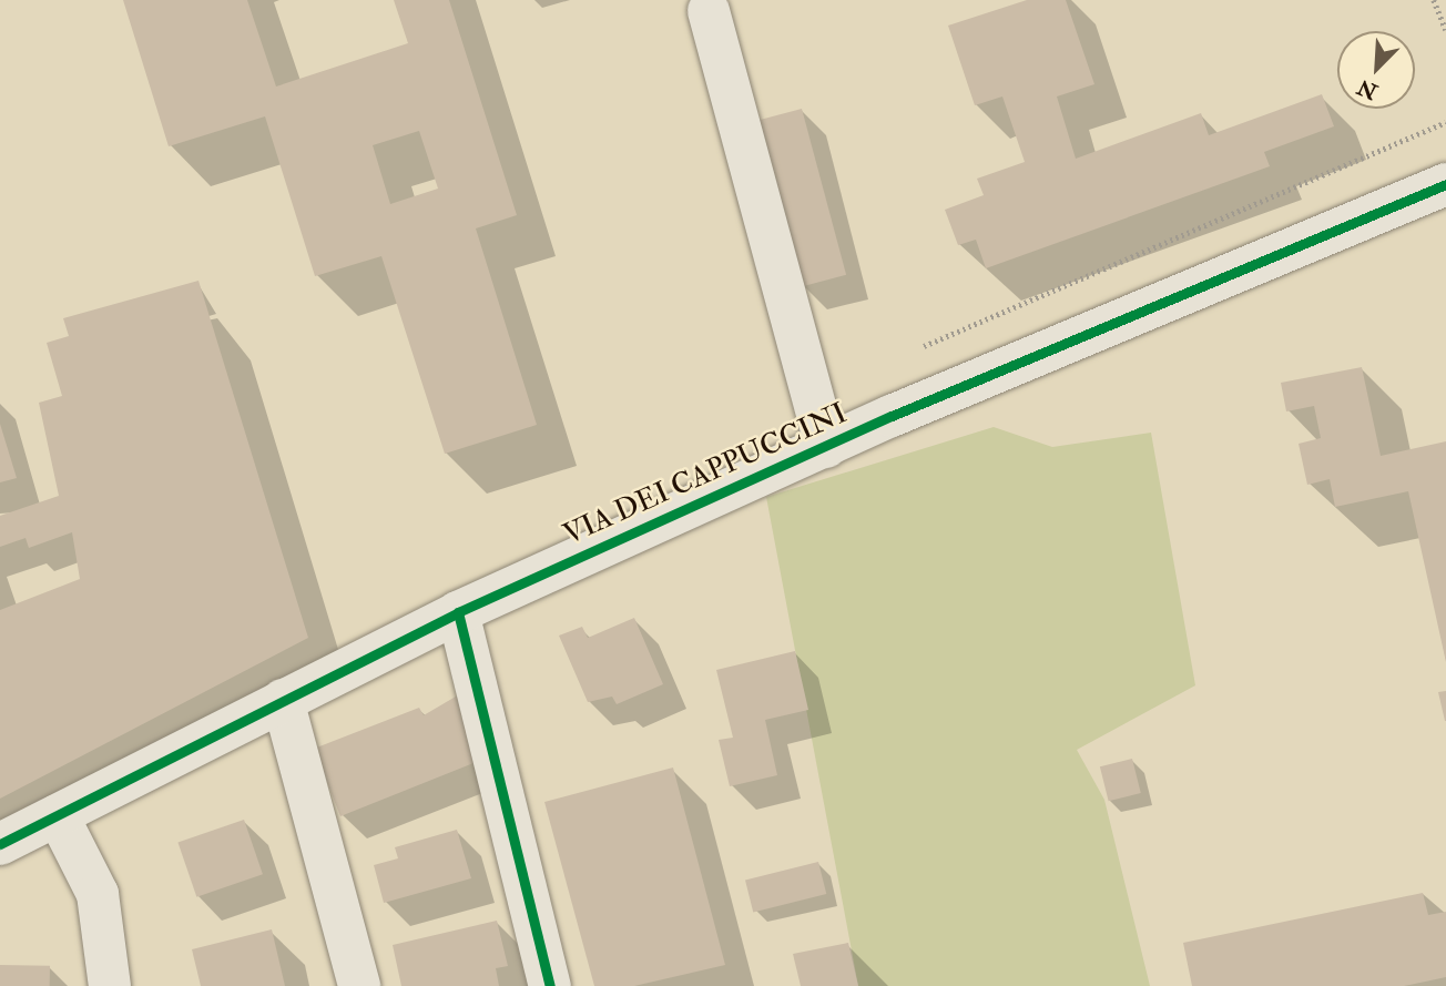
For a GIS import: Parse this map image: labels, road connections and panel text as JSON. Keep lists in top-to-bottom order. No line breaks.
{"streets":{"street":["VIA DEI CAPPUCCINI"]},"north":"bottom left"}
